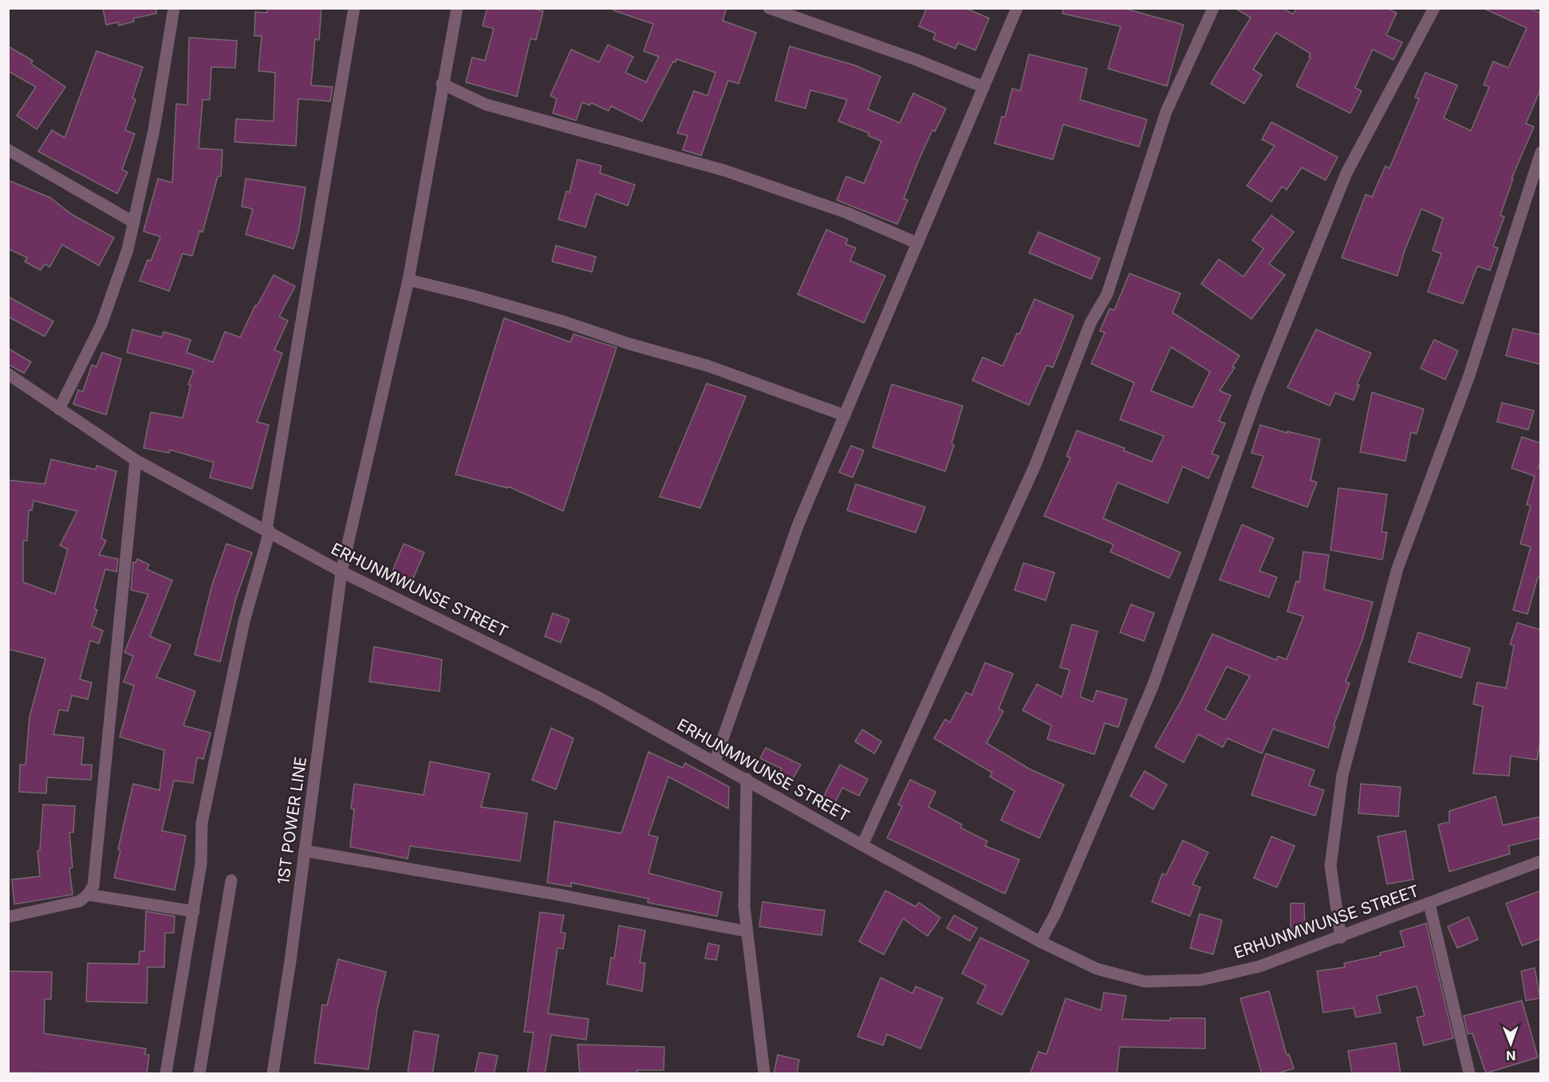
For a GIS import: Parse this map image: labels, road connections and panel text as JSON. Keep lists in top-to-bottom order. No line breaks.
{"streets":{"street":["ERHUNMWUNSE STREET","1ST POWER LINE"]},"crossings":[["ERHUNMWUNSE STREET","1ST POWER LINE"]],"north":"bottom"}
